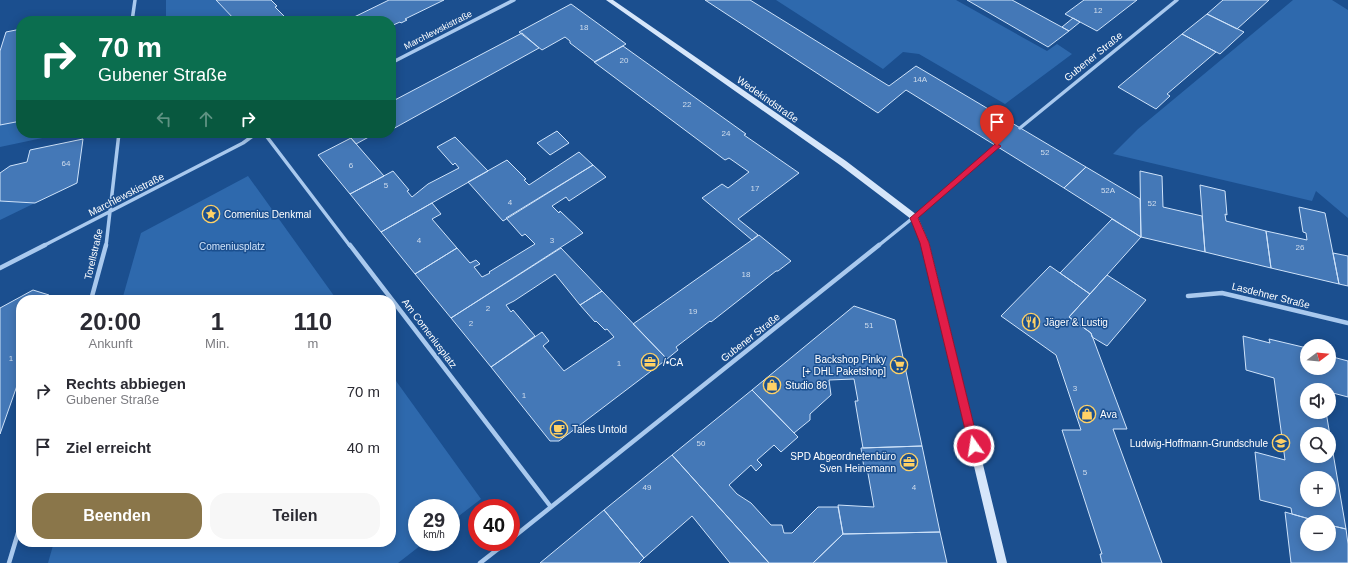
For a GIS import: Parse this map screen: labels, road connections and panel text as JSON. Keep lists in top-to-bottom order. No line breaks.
{"streets":{"street":["Marchlewskistraße","Gubener Straße","Wedekindstraße","Torellstraße","Lasdehner Straße","Am Comeniusplatz"]},"crossings":[["Marchlewskistraße","Torellstraße"],["Gubener Straße","Wedekindstraße"],["Gubener Straße","Am Comeniusplatz"]],"parks":["Comeniusplatz"],"places":{"place":["Comenius Denkmal"],"restaurant":["Jäger & Lustig"],"office":["/•CA","SPD Abgeordnetenbüro Sven Heinemann"],"supermarket":["Backshop Pinky [+ DHL Paketshop]"],"shop":["Studio 86","Ava"],"cafe":["Tales Untold"],"school or university":["Ludwig-Hoffmann-Grundschule"]},"house_numbers":["12","18","20","14A","22","24","52","64","6","5","17","52A","4","52","4","3","26","18","2","19","2","51","1","1","3","1","50","5","49","4"],"north":"right","page":{"turn":["70 m","Gubener Straße"],"eta":["20:00","Ankunft","1","Min.","110","m"],"map_buttons":["+","−"],"list":[{"name":"Rechts abbiegen","note":"Gubener Straße","value":"70 m"},{"name":"Ziel erreicht","value":"40 m"}],"buttons":["Beenden","Teilen"],"speed":"29 km/h","limit":"40"}}
